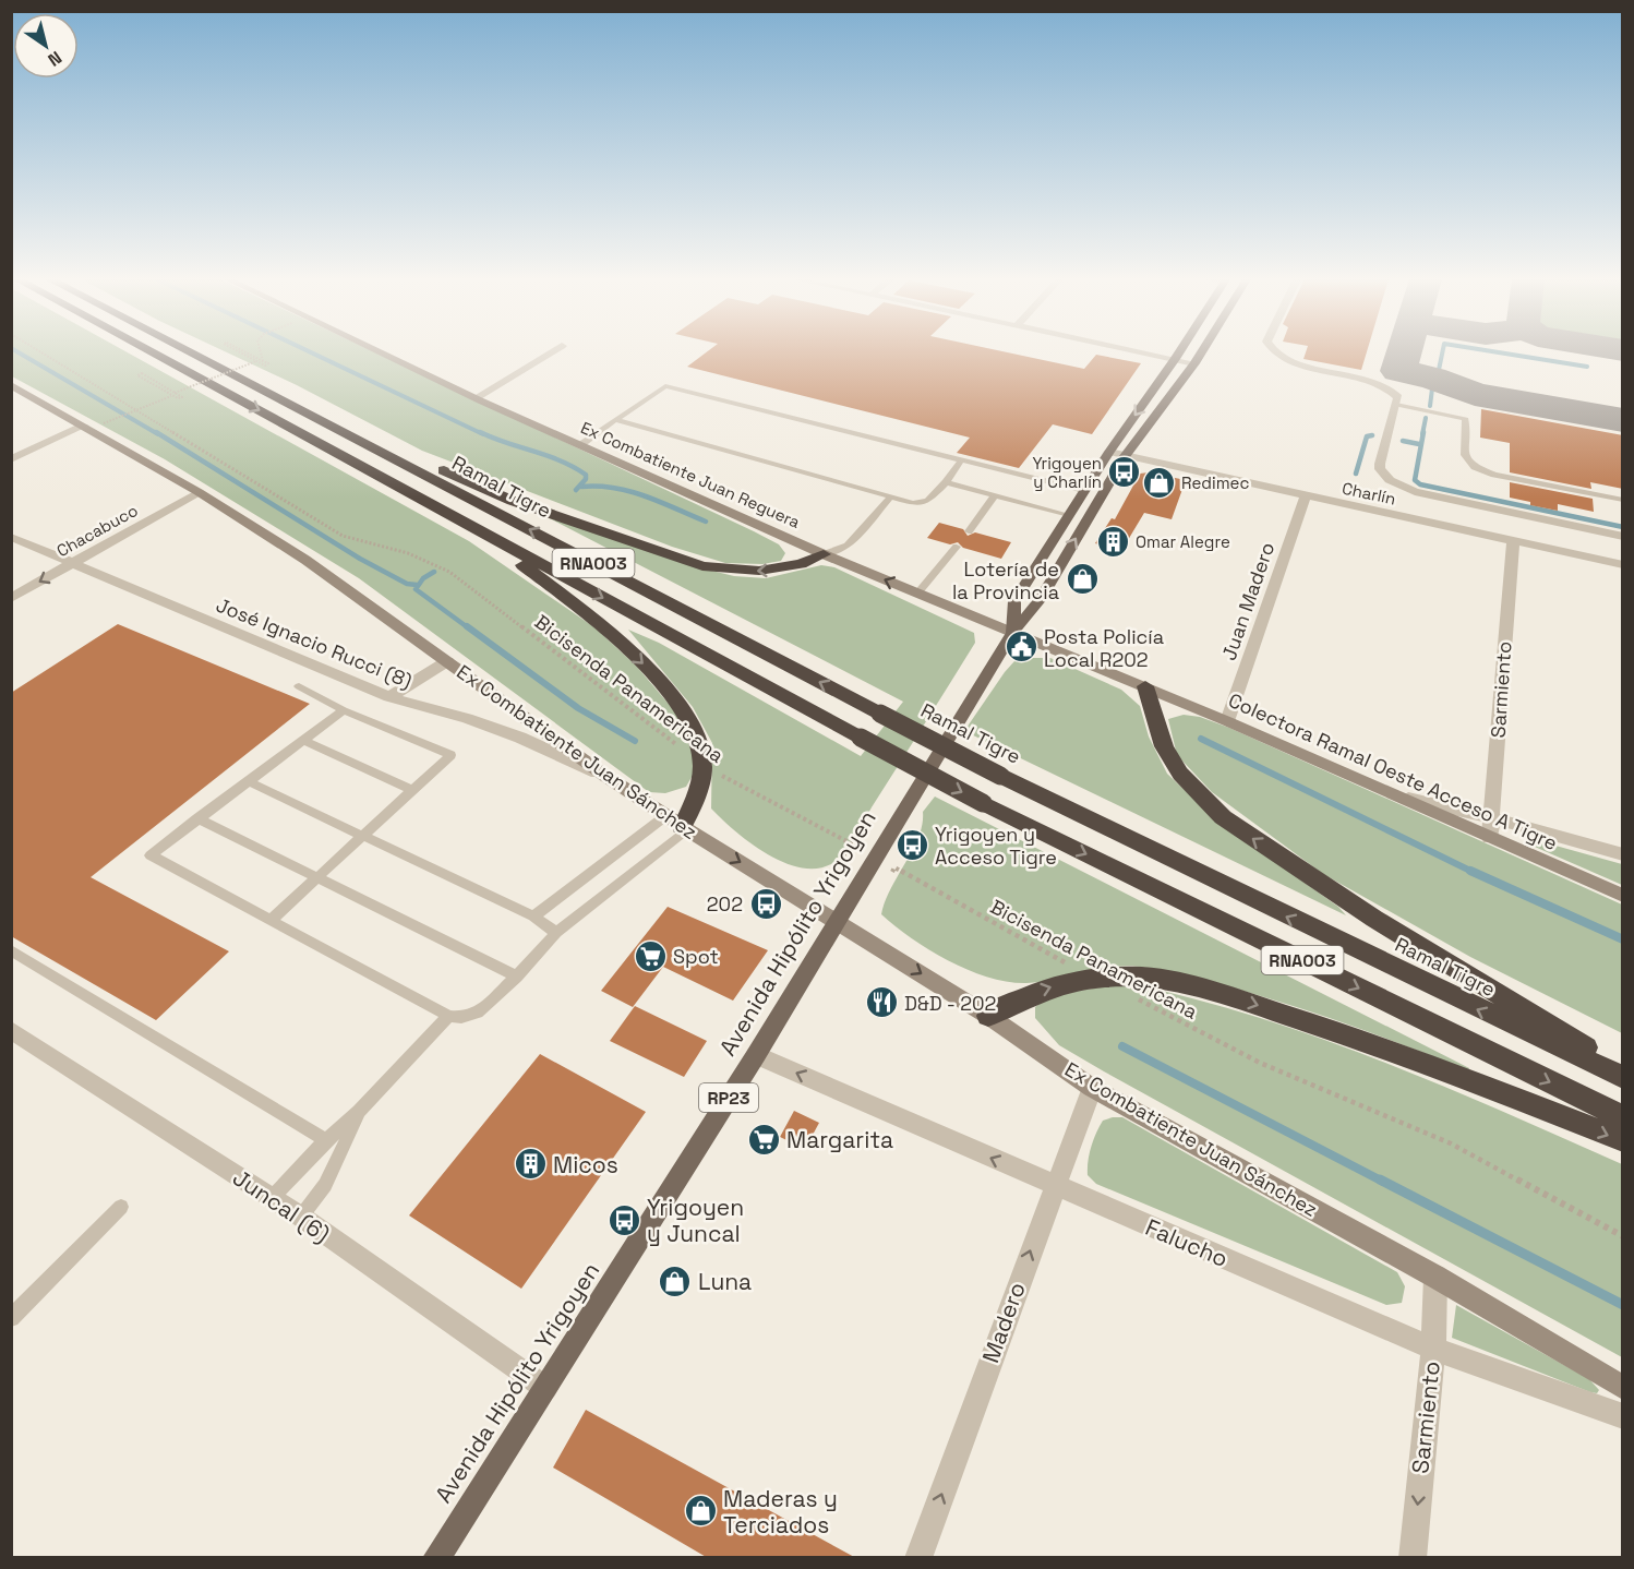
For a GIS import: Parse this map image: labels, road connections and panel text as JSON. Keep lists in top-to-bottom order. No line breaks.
{"streets":{"highway":["Ramal Tigre","RNA003"],"main road":["Avenida Hipólito Yrigoyen","RP23"],"street":["Ex Combatiente Juan Reguera","Charlín","Chacabuco","Juan Madero","José Ignacio Rucci (8)","Sarmiento","Ex Combatiente Juan Sánchez","Colectora Ramal Oeste Acceso A Tigre","Juncal (6)","Falucho","Madero"],"path":["Bicisenda Panamericana"]},"crossings":[["Ex Combatiente Juan Reguera","Colectora Ramal Oeste Acceso A Tigre"],["Ex Combatiente Juan Reguera","Avenida Hipólito Yrigoyen"],["Ramal Tigre","RNA003"],["Charlín","Juan Madero"],["Charlín","Sarmiento"],["Charlín","Avenida Hipólito Yrigoyen"],["Chacabuco","José Ignacio Rucci (8)"],["Chacabuco","Ex Combatiente Juan Sánchez"],["Juan Madero","Colectora Ramal Oeste Acceso A Tigre"],["José Ignacio Rucci (8)","Ex Combatiente Juan Sánchez"],["Bicisenda Panamericana","Avenida Hipólito Yrigoyen"],["Sarmiento","Ex Combatiente Juan Sánchez"],["Sarmiento","Colectora Ramal Oeste Acceso A Tigre"],["Sarmiento","Falucho"],["Ex Combatiente Juan Sánchez","Avenida Hipólito Yrigoyen"],["Ex Combatiente Juan Sánchez","Madero"],["Avenida Hipólito Yrigoyen","Juncal (6)"],["Avenida Hipólito Yrigoyen","Falucho"],["Falucho","Madero"]],"one_way":["Sarmiento","Madero"],"places":{"bus stop":["Yrigoyen y Charlín","Yrigoyen y Acceso Tigre","202","Yrigoyen y Juncal"],"shop":["Redimec","Lotería de la Provincia","Luna","Maderas y Terciados"],"building":["Omar Alegre","Micos"],"public building":["Posta Policía Local R202"],"supermarket":["Spot","Margarita"],"restaurant":["D&D - 202"]},"north":"bottom right"}
